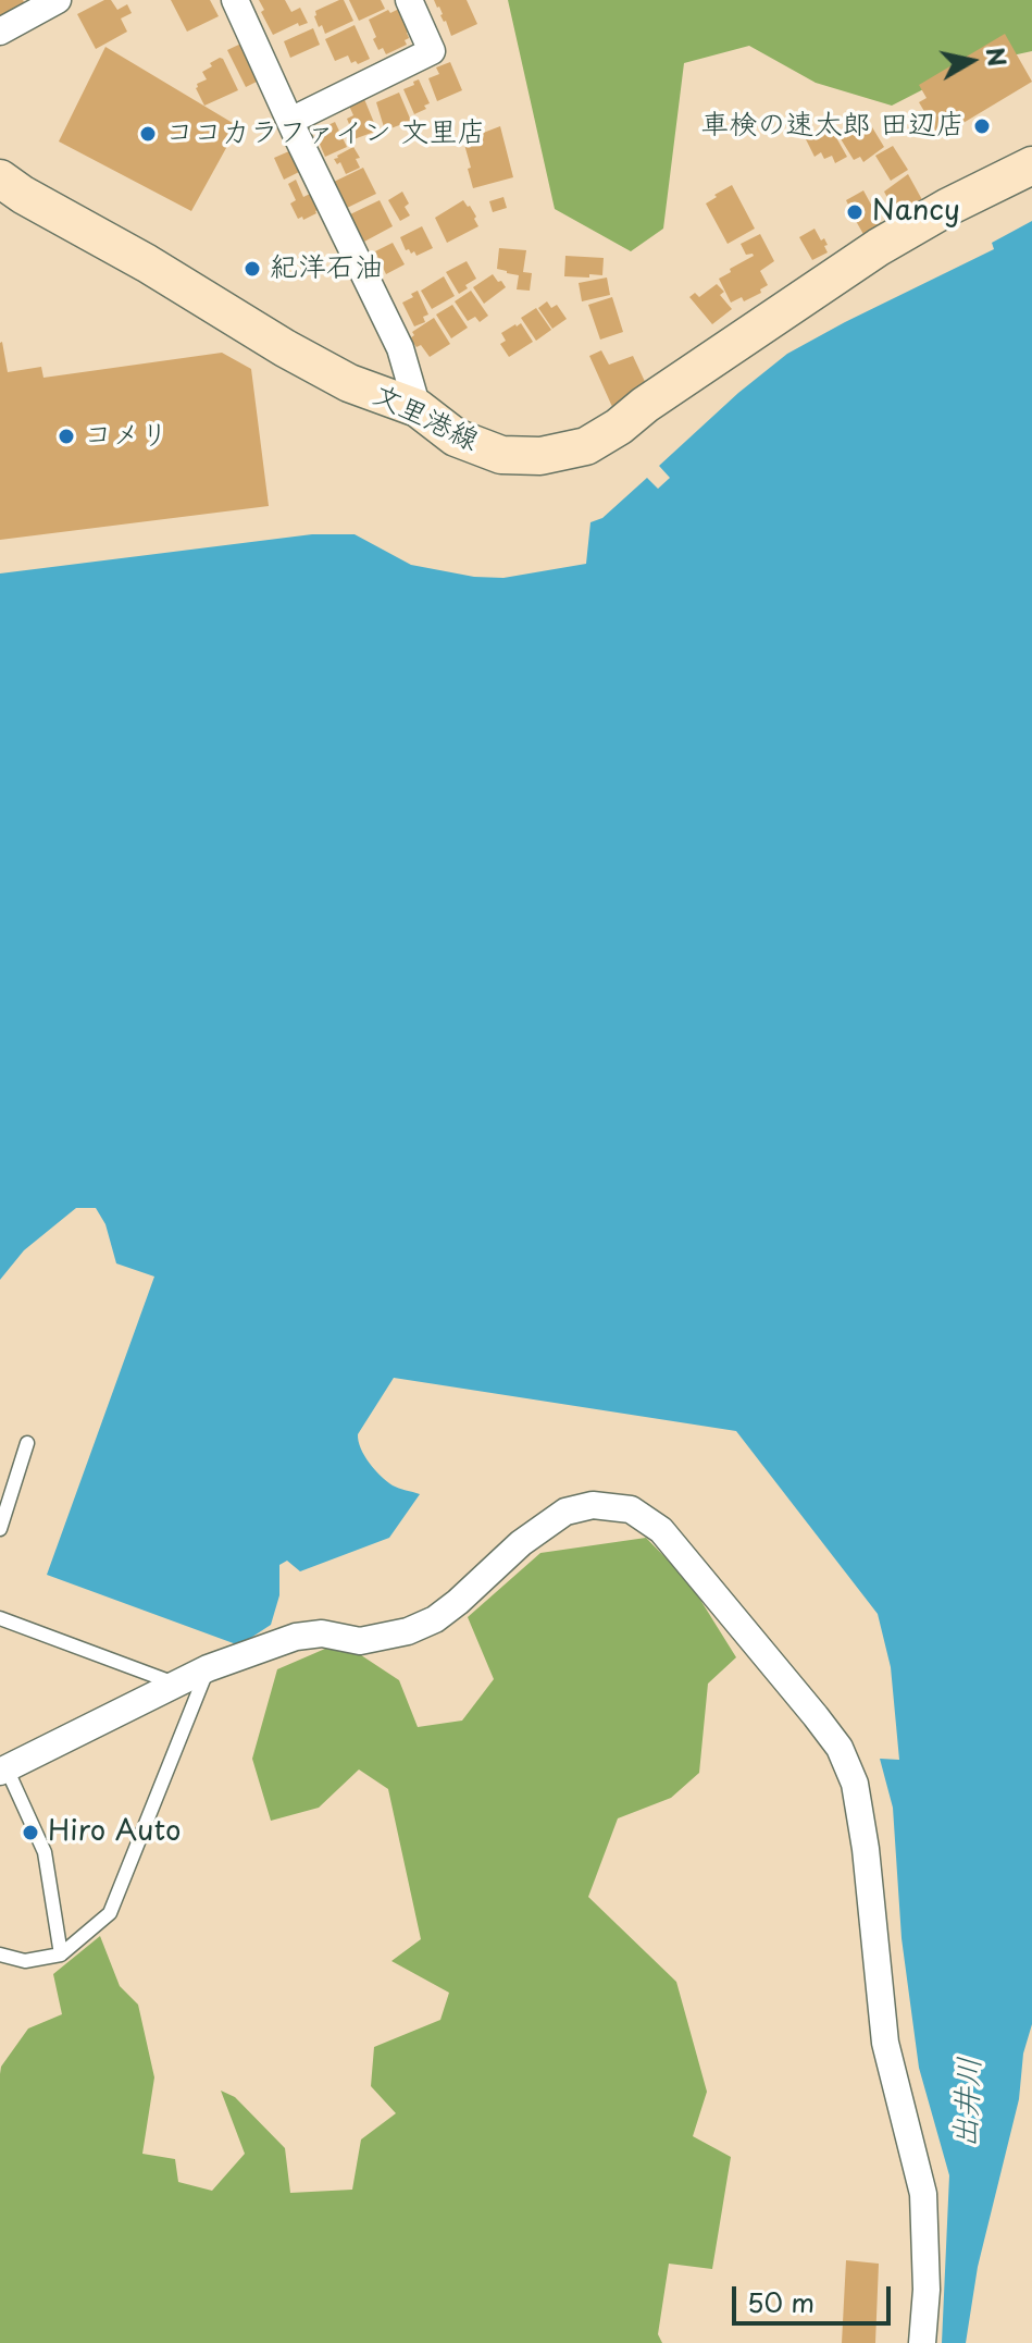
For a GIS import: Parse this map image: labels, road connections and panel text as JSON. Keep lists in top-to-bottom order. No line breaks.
{"streets":{"main road":["文里港線"]},"water":["出井川"],"places":["車検の速太郎 田辺店","ココカラファイン 文里店","Nancy","紀洋石油","コメリ","Hiro Auto"],"scale_bar":"50 m","north":"right"}
